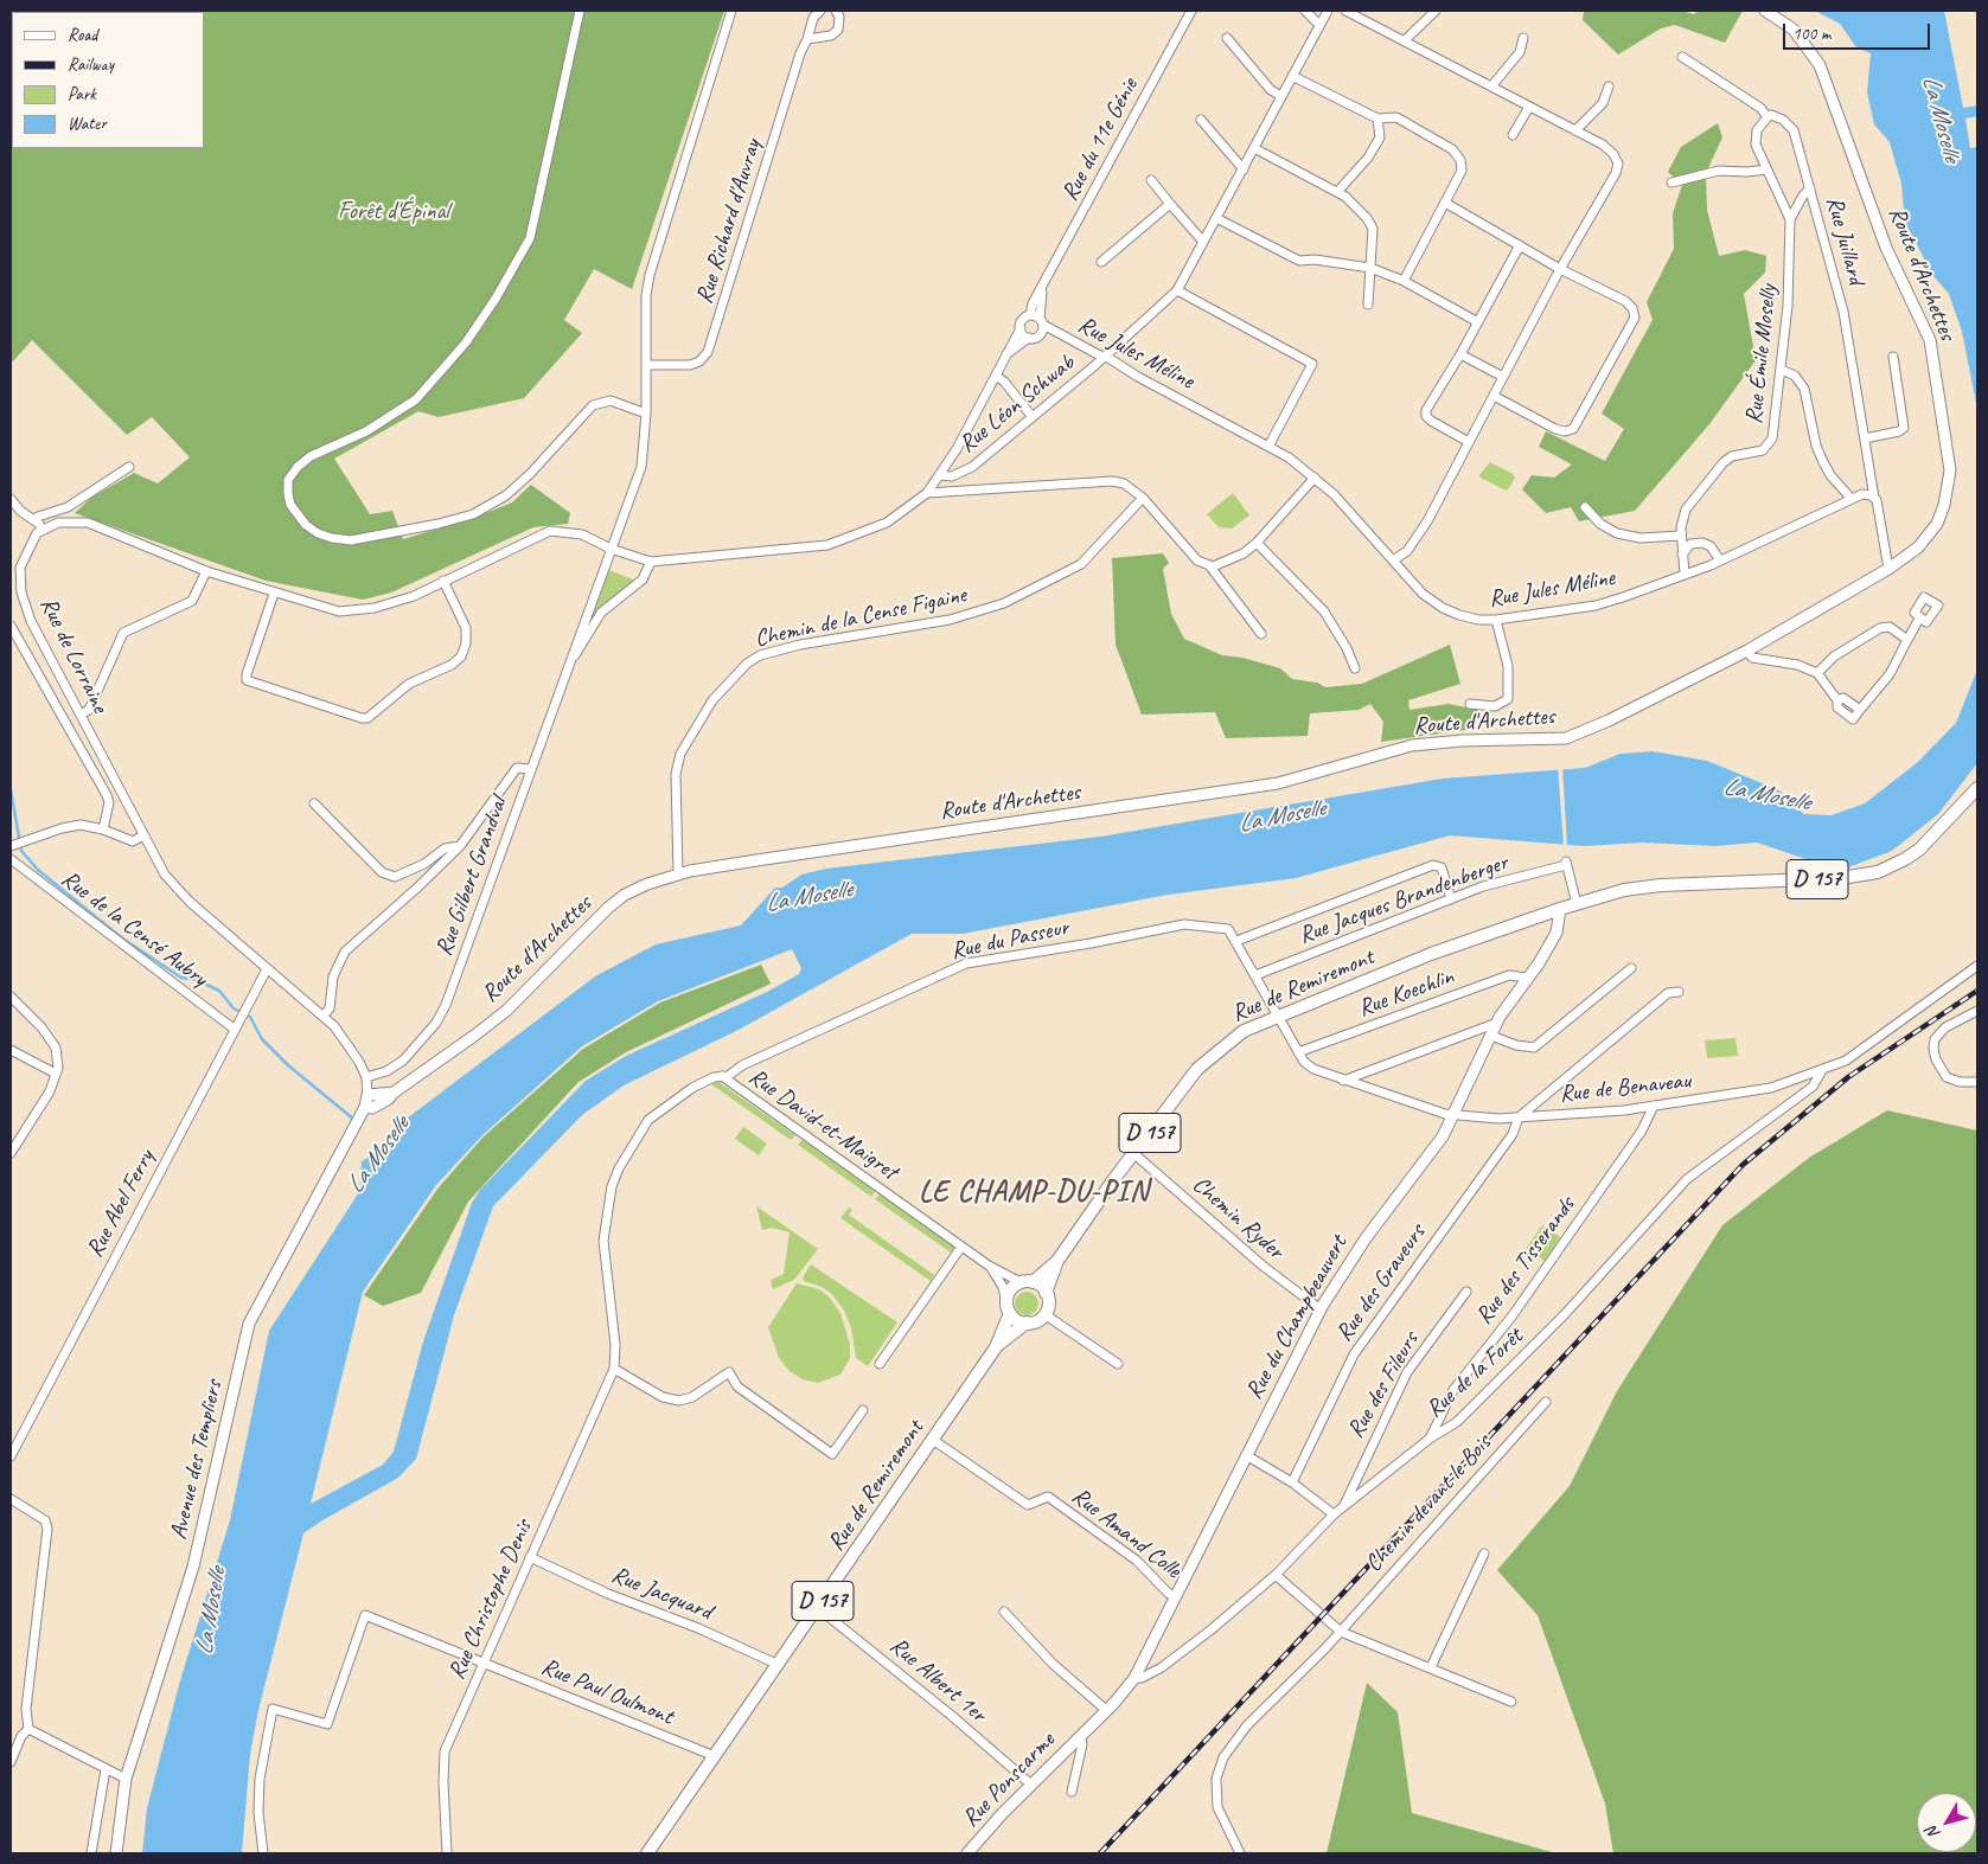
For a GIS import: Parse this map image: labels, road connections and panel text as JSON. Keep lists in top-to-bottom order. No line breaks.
{"streets":{"main road":["D 157","Rue de Remiremont"],"street":["Rue du 11e Génie","Rue Richard d'Auvray","Rue Juillard","Route d'Archettes","Rue Jules Méline","Rue Émile Moselly","Rue Léon Schwab","Chemin de la Cense Figaine","Rue de Lorraine","Rue Gilbert Grandval","Rue Jacques Brandenberger","Rue de la Censé Aubry","Rue du Passeur","Rue Koechlin","Rue de Benaveau","Rue David-et-Maigret","Rue Abel Ferry","Chemin Ryder","Rue des Tisserands","Rue des Graveurs","Rue du Champbeauvert","Rue de la Forêt","Rue des Fileurs","Avenue des Templiers","Chemin devant le Bois","Rue Amand Colle","Rue Jacquard","Rue Christophe Denis","Rue Albert 1er","Rue Paul Oulmont","Rue Ponscarme"]},"crossings":[["Rue du 11e Génie","Rue Jules Méline"],["Rue du 11e Génie","Rue Léon Schwab"],["Rue Richard d'Auvray","Rue Gilbert Grandval"],["Rue Juillard","Rue Jules Méline"],["Rue Juillard","Rue Émile Moselly"],["Route d'Archettes","Chemin de la Cense Figaine"],["Route d'Archettes","Avenue des Templiers"],["Rue Jules Méline","Rue Émile Moselly"],["Rue Jules Méline","Rue Léon Schwab"],["Rue de Lorraine","Rue Gilbert Grandval"],["Rue de Lorraine","Rue Abel Ferry"],["Rue de Lorraine","Avenue des Templiers"],["Rue Jacques Brandenberger","Rue de Remiremont"],["Rue de la Censé Aubry","Rue Abel Ferry"],["Rue du Passeur","Rue David-et-Maigret"],["Rue du Passeur","Rue Christophe Denis"],["Rue de Remiremont","Rue de Benaveau"],["Rue de Remiremont","Rue David-et-Maigret"],["Rue de Remiremont","Chemin Ryder"],["Rue de Remiremont","Rue du Champbeauvert"],["Rue de Remiremont","Rue Amand Colle"],["Rue de Remiremont","Rue Jacquard"],["Rue de Remiremont","Rue Albert 1er"],["Rue de Remiremont","Rue Paul Oulmont"],["Rue Koechlin","Rue de Benaveau"],["Rue Koechlin","Rue du Champbeauvert"],["Rue de Benaveau","Rue des Tisserands"],["Rue de Benaveau","Rue des Graveurs"],["Rue de Benaveau","Rue du Champbeauvert"],["Rue de Benaveau","Rue de la Forêt"],["Chemin Ryder","Rue du Champbeauvert"],["Rue des Tisserands","Rue de la Forêt"],["Rue du Champbeauvert","Rue de la Forêt"],["Rue du Champbeauvert","Rue Amand Colle"],["Rue du Champbeauvert","Rue Ponscarme"],["Rue de la Forêt","Rue des Fileurs"],["Rue Jacquard","Rue Christophe Denis"],["Rue Christophe Denis","Rue Paul Oulmont"],["Rue Albert 1er","Rue Ponscarme"]],"districts":["LE CHAMP-DU-PIN"],"water":["La Moselle"],"parks":["Forêt d'Épinal"],"legend":["Road","Railway","Park","Water"],"scale_bar":"100 m","north":"bottom left"}
